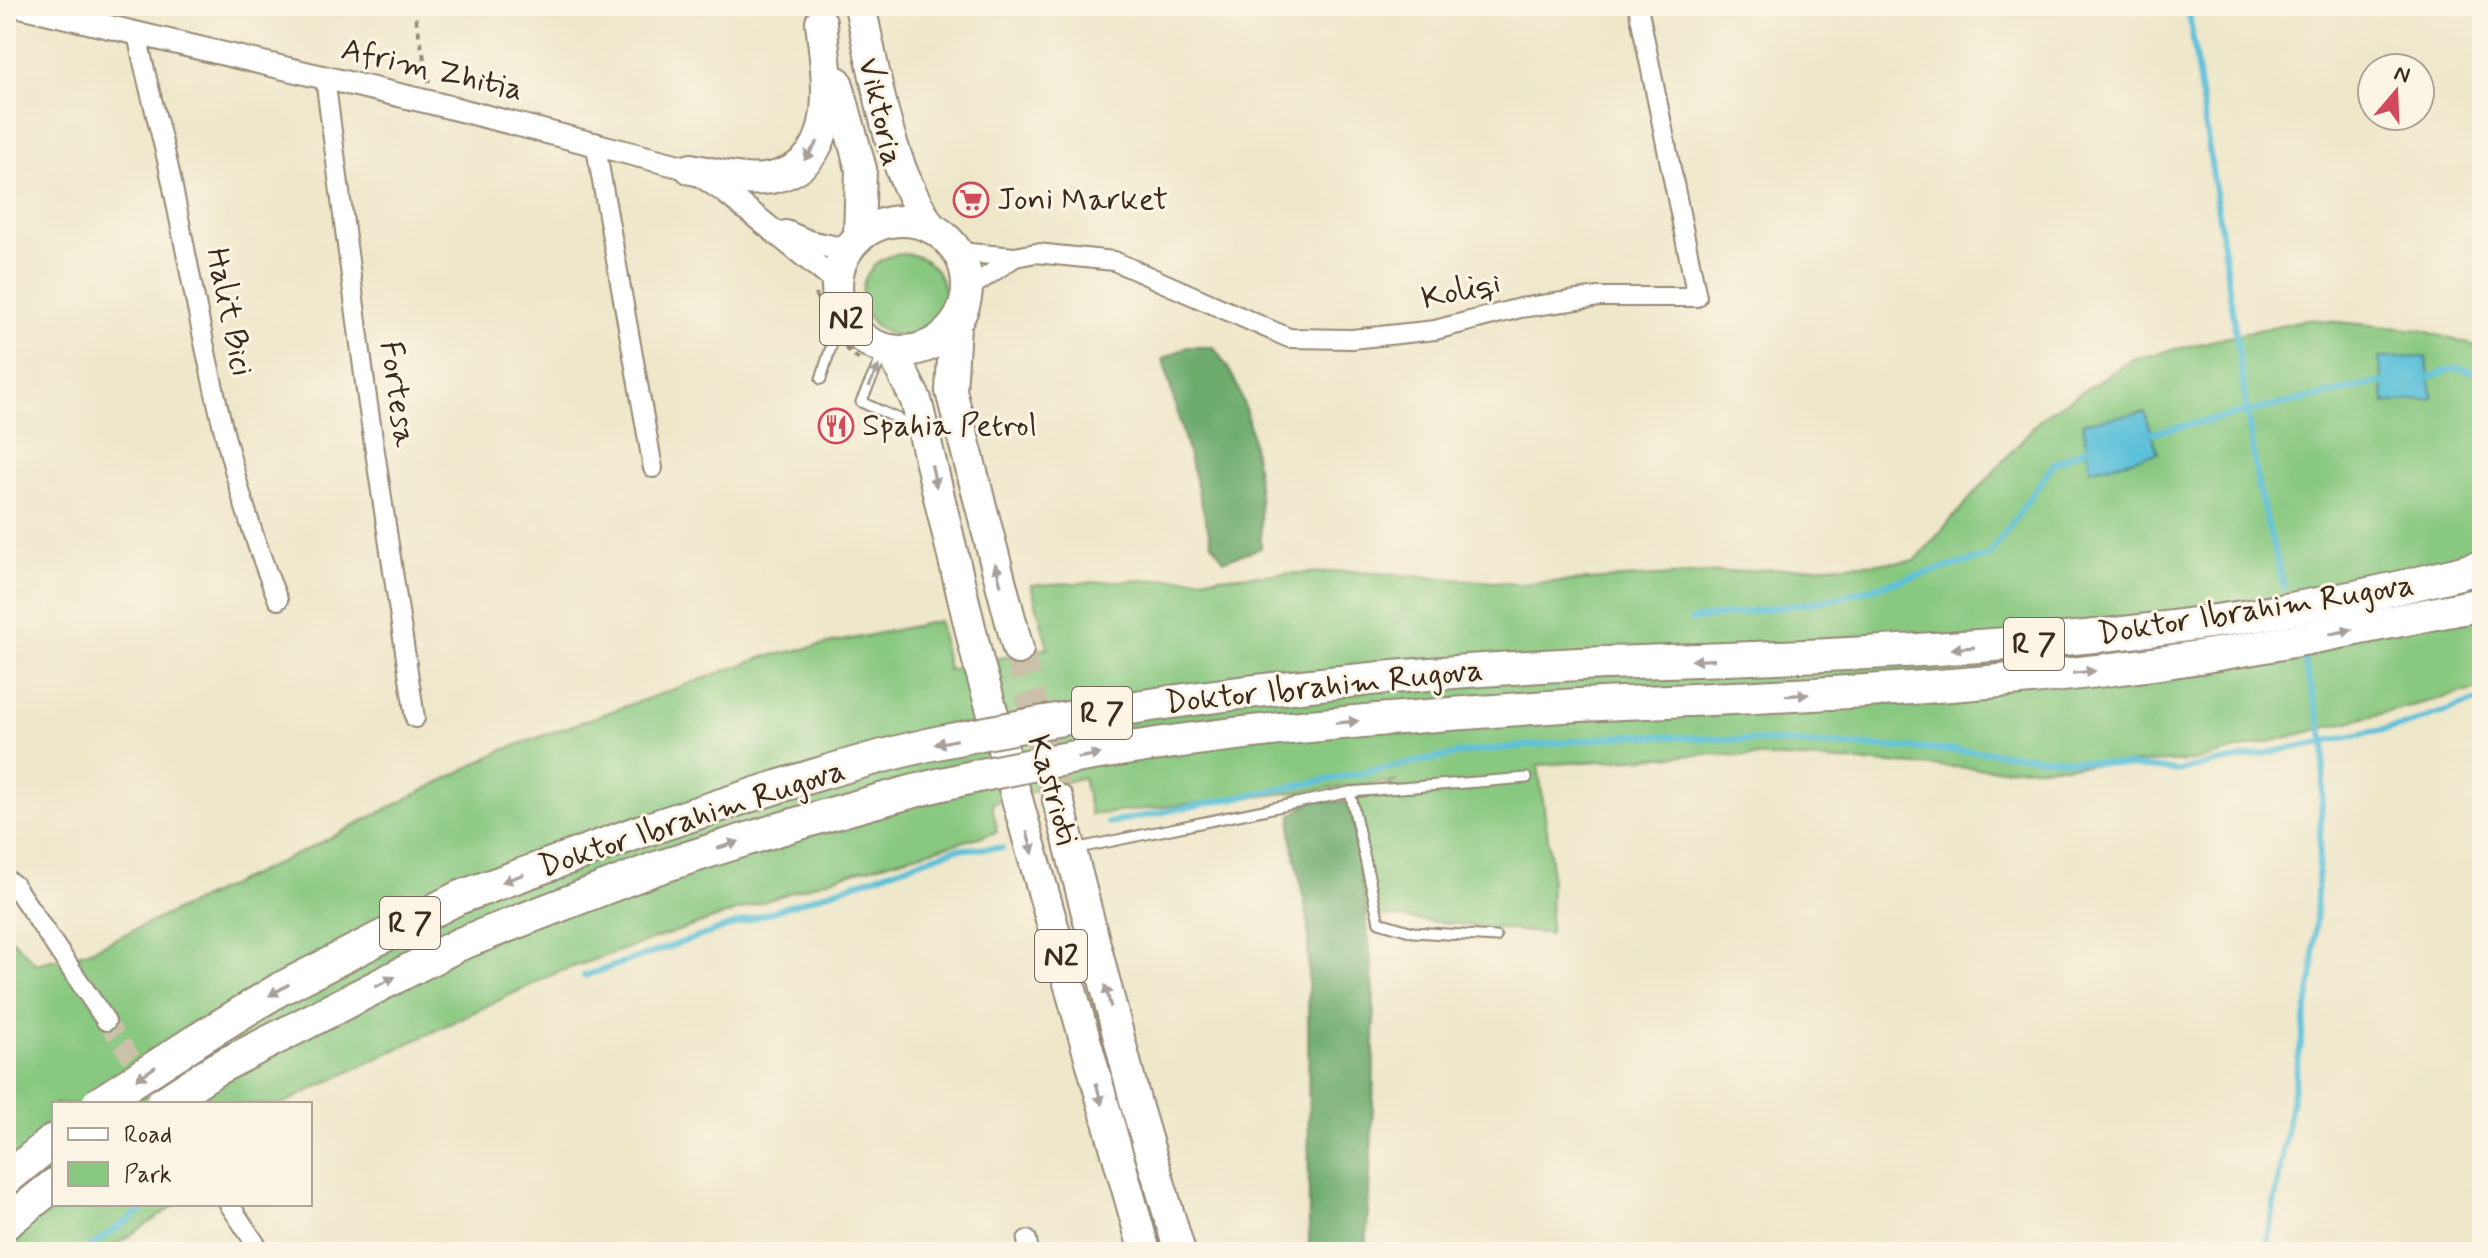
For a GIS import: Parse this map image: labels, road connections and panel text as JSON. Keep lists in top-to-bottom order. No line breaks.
{"streets":{"highway":["Viktoria","N2","Doktor Ibrahim Rugova","R 7","Kastrioti"],"street":["Afrim Zhitia","Koliqi","Halit Bici","Fortesa"]},"crossings":[["Afrim Zhitia","Viktoria"],["Afrim Zhitia","Koliqi"],["Afrim Zhitia","Halit Bici"],["Afrim Zhitia","N2"],["Afrim Zhitia","Fortesa"],["Afrim Zhitia","Kastrioti"],["Viktoria","Koliqi"],["Viktoria","N2"],["Viktoria","Kastrioti"],["Koliqi","N2"],["Koliqi","Kastrioti"],["N2","Kastrioti"]],"places":{"supermarket":["Joni Market"],"restaurant":["Spahia Petrol"]},"legend":["Road","Park"],"north":"top"}
